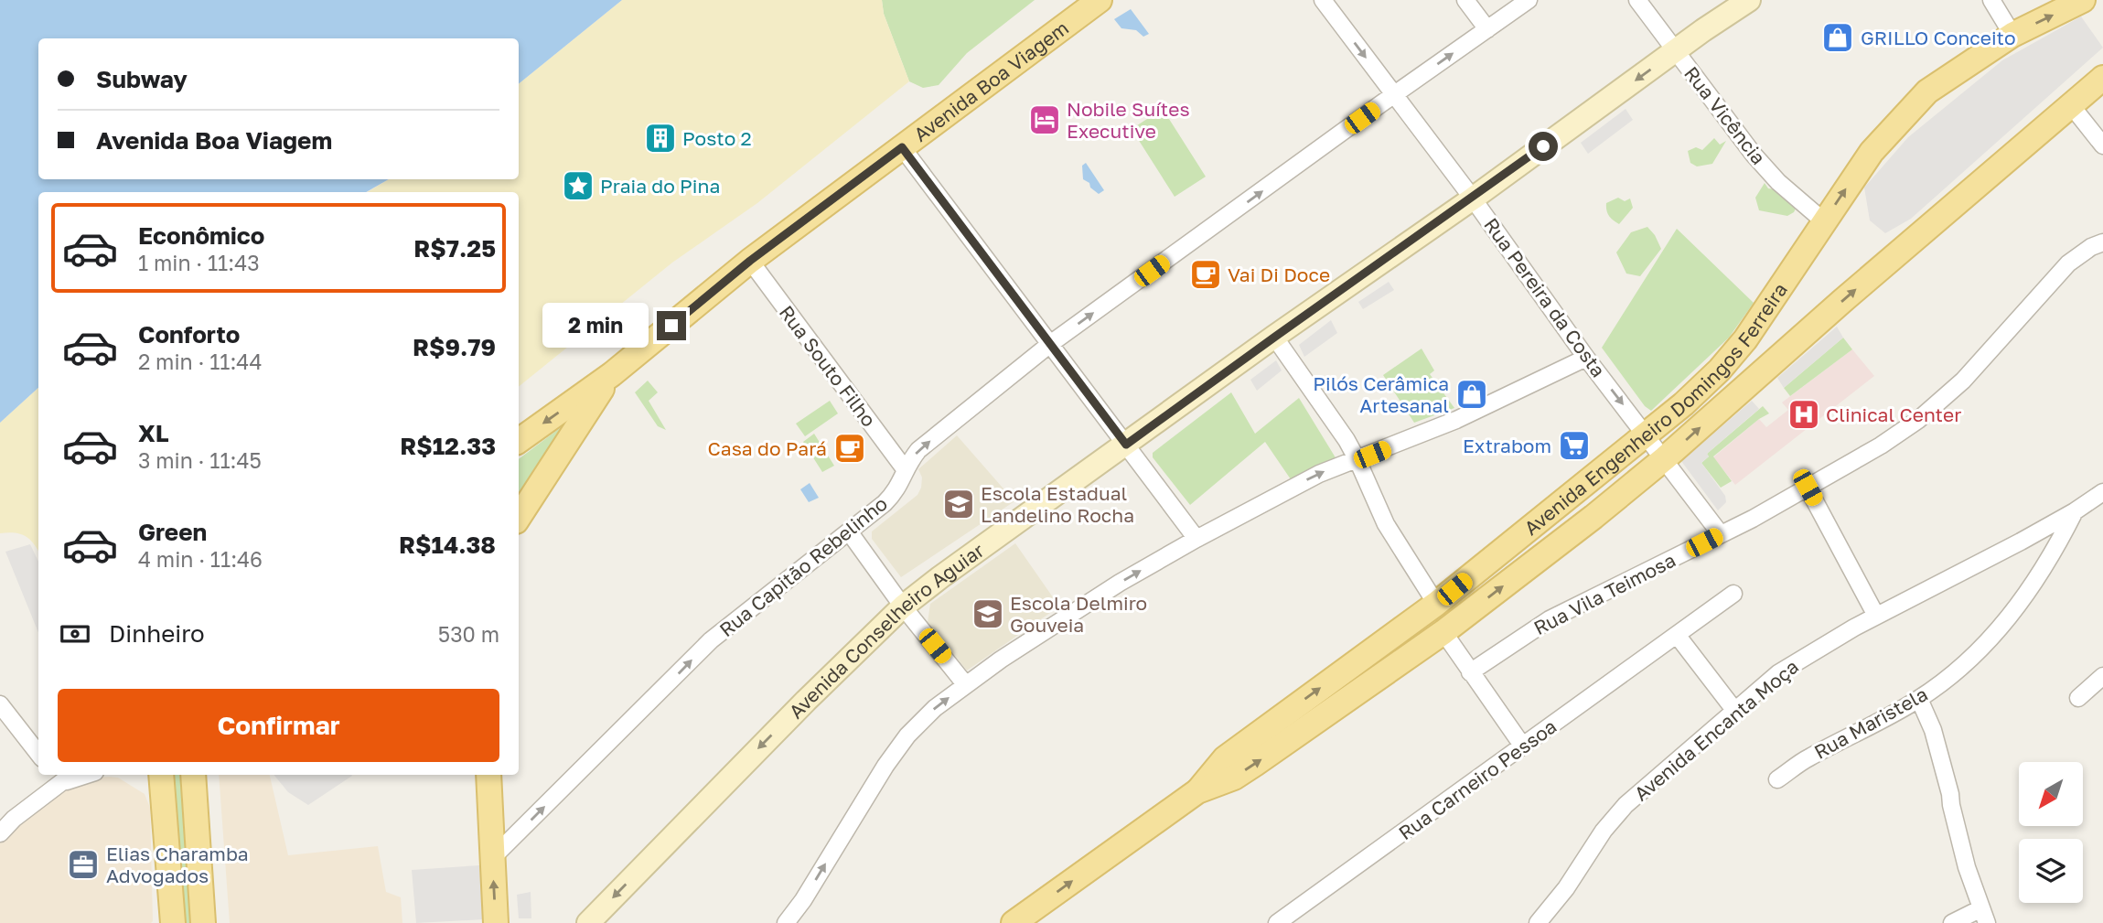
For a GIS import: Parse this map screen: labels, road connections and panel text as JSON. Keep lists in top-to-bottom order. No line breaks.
{"streets":{"main road":["Avenida Boa Viagem","Avenida Engenheiro Domingos Ferreira","Avenida Conselheiro Aguiar"],"street":["Rua Vicência","Rua Pereira da Costa","Rua Souto Filho","Rua Capitão Rebelinho","Rua Vila Teimosa","Rua Maristela","Avenida Encanta Moça","Rua Carneiro Pessoa"]},"crossings":[["Avenida Boa Viagem","Rua Souto Filho"],["Rua Vicência","Avenida Engenheiro Domingos Ferreira"],["Rua Vicência","Avenida Conselheiro Aguiar"],["Rua Pereira da Costa","Avenida Engenheiro Domingos Ferreira"],["Rua Pereira da Costa","Rua Capitão Rebelinho"],["Rua Pereira da Costa","Rua Vila Teimosa"],["Rua Pereira da Costa","Avenida Conselheiro Aguiar"],["Rua Souto Filho","Rua Capitão Rebelinho"],["Rua Maristela","Avenida Encanta Moça"]],"one_way":["Avenida Engenheiro Domingos Ferreira","Rua Capitão Rebelinho","Avenida Conselheiro Aguiar"],"places":{"shop":["GRILLO Conceito","Pilós Cerâmica Artesanal"],"hotel":["Nobile Suítes Executive"],"building":["Posto 2"],"place":["Praia do Pina"],"cafe":["Vai Di Doce","Casa do Pará"],"hospital":["Clinical Center"],"supermarket":["Extrabom"],"school or university":["Escola Estadual Landelino Rocha","Escola Delmiro Gouveia"],"office":["Elias Charamba Advogados"]},"north":"bottom left","page":{"banner":["Subway","Avenida Boa Viagem"],"list":[{"name":"Econômico","note":"1 min · 11:43","value":"R$7.25"},{"name":"Conforto","note":"2 min · 11:44","value":"R$9.79"},{"name":"XL","note":"3 min · 11:45","value":"R$12.33"},{"name":"Green","note":"4 min · 11:46","value":"R$14.38"}],"bubble":"2 min","pay":["Dinheiro","530 m"],"buttons":"Confirmar"}}
